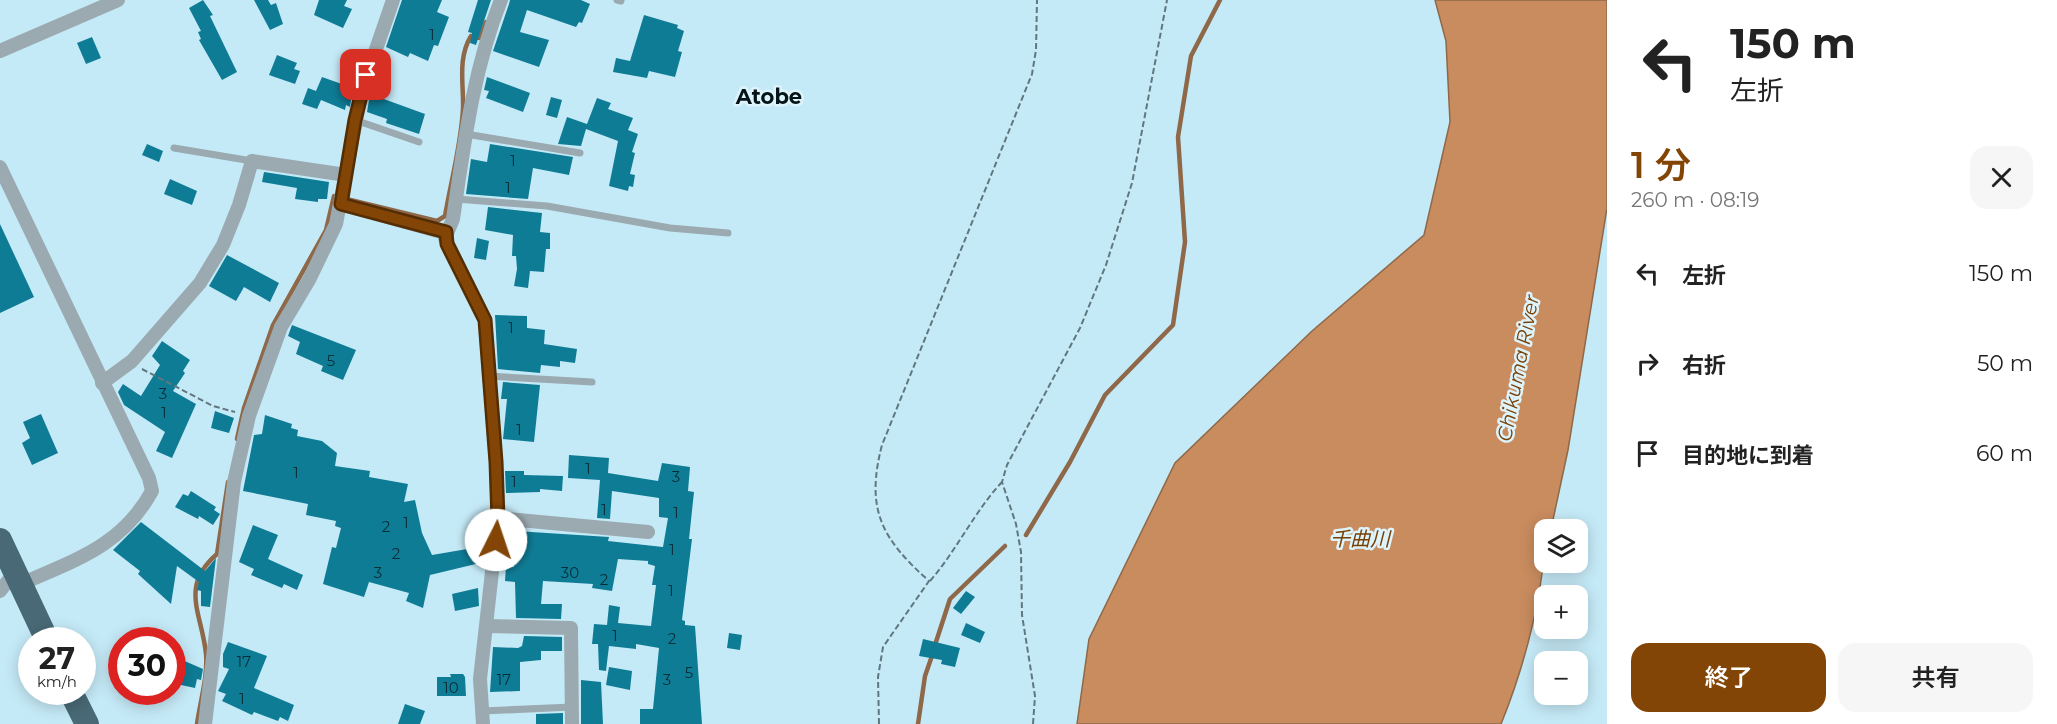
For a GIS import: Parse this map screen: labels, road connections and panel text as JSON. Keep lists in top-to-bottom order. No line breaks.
{"districts":["Atobe"],"water":["Chikuma River","千曲川"],"house_numbers":["1","1","1","1","5","3","1","1","1","1","3","1","1","1","1","2","1","2","3","30","2","1","1","2","17","5","17","3","10","1"],"page":{"turn":["150 m","左折"],"heading":["1 分","260 m · 08:19"],"list":[{"name":"左折","value":"150 m"},{"name":"右折","value":"50 m"},{"name":"目的地に到着","value":"60 m"}],"map_buttons":["+","−"],"speed":"27 km/h","limit":"30","buttons":["終了","共有"]}}
